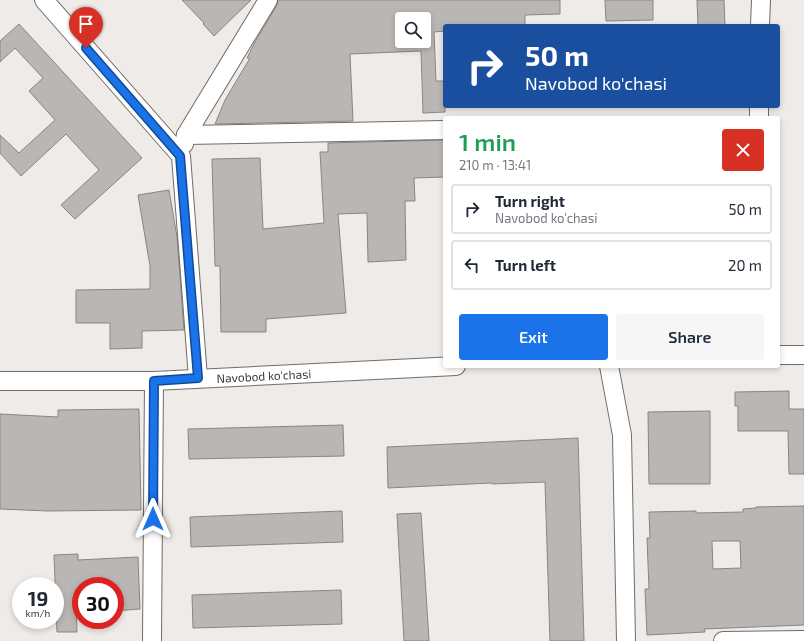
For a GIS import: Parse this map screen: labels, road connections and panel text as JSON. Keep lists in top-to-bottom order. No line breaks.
{"streets":{"street":["Navobod ko'chasi"]},"page":{"turn":["50 m","Navobod ko'chasi"],"heading":["1 min","210 m · 13:41"],"list":[{"name":"Turn right","note":"Navobod ko'chasi","value":"50 m"},{"name":"Turn left","value":"20 m"}],"buttons":["Exit","Share"],"speed":"19 km/h","limit":"30"}}
